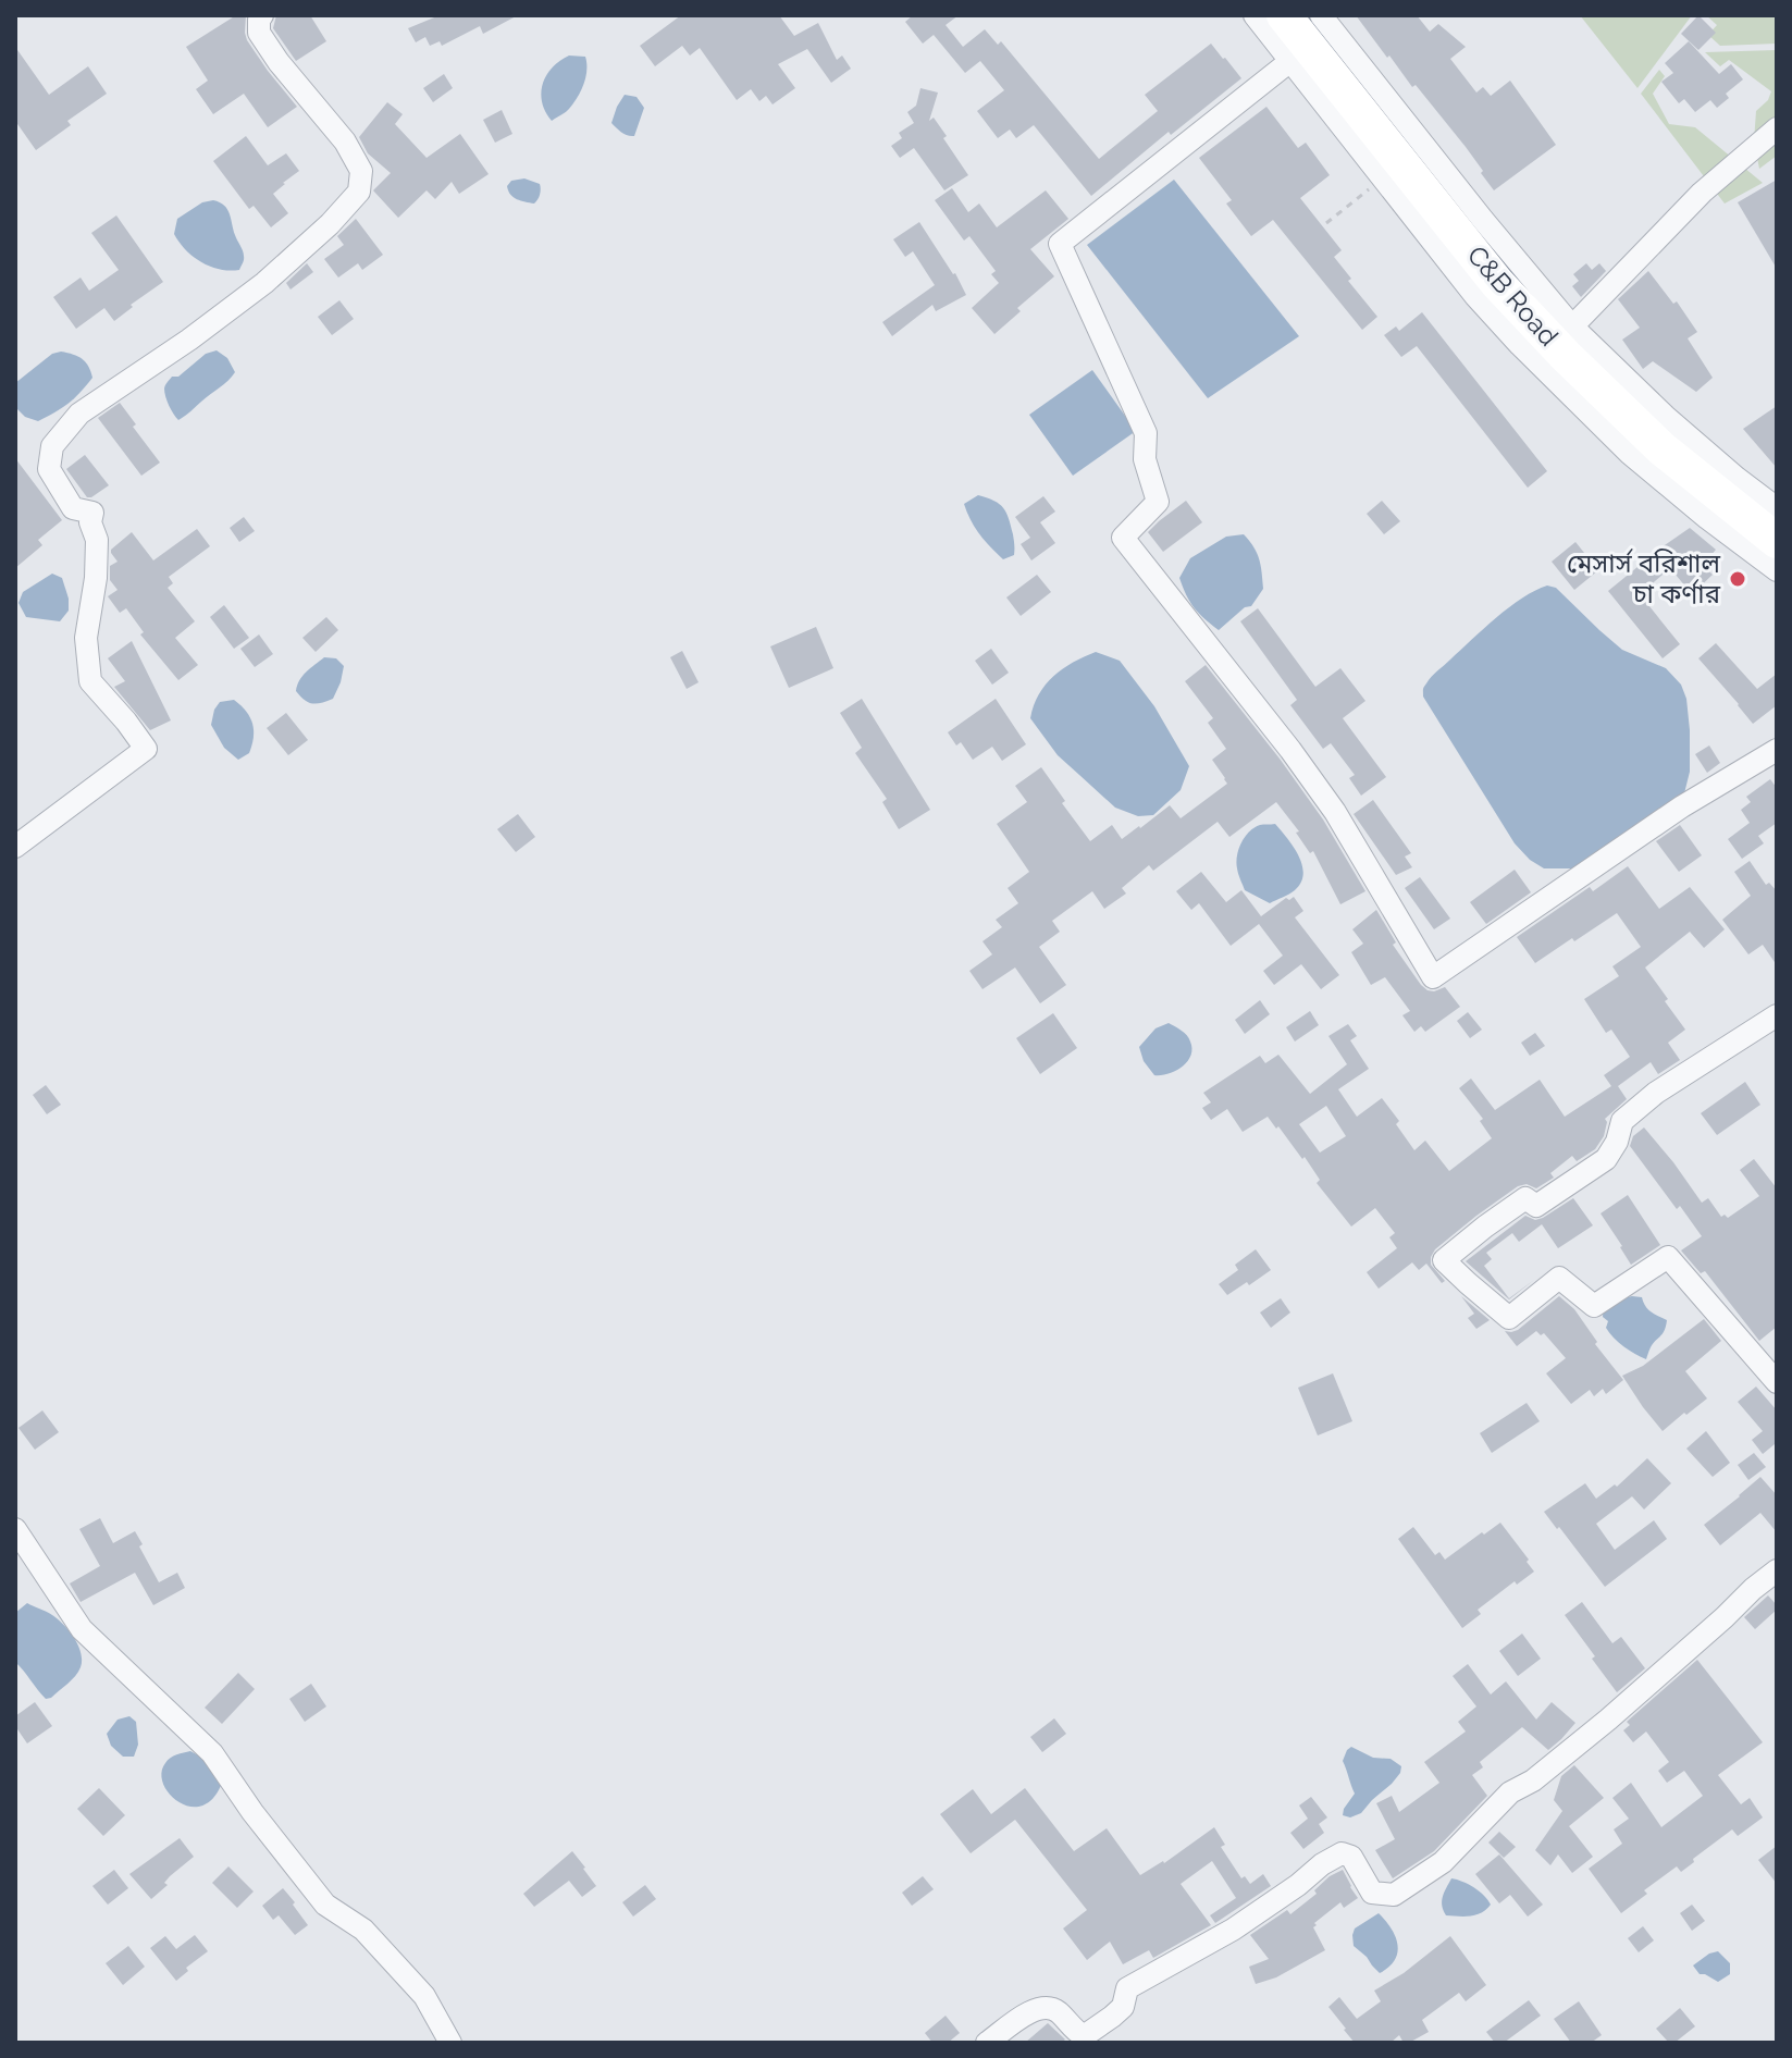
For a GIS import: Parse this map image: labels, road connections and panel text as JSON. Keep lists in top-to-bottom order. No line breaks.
{"streets":{"highway":["C&B Road"]},"places":["মেসার্স বরিশাল চা কর্ণার"]}
